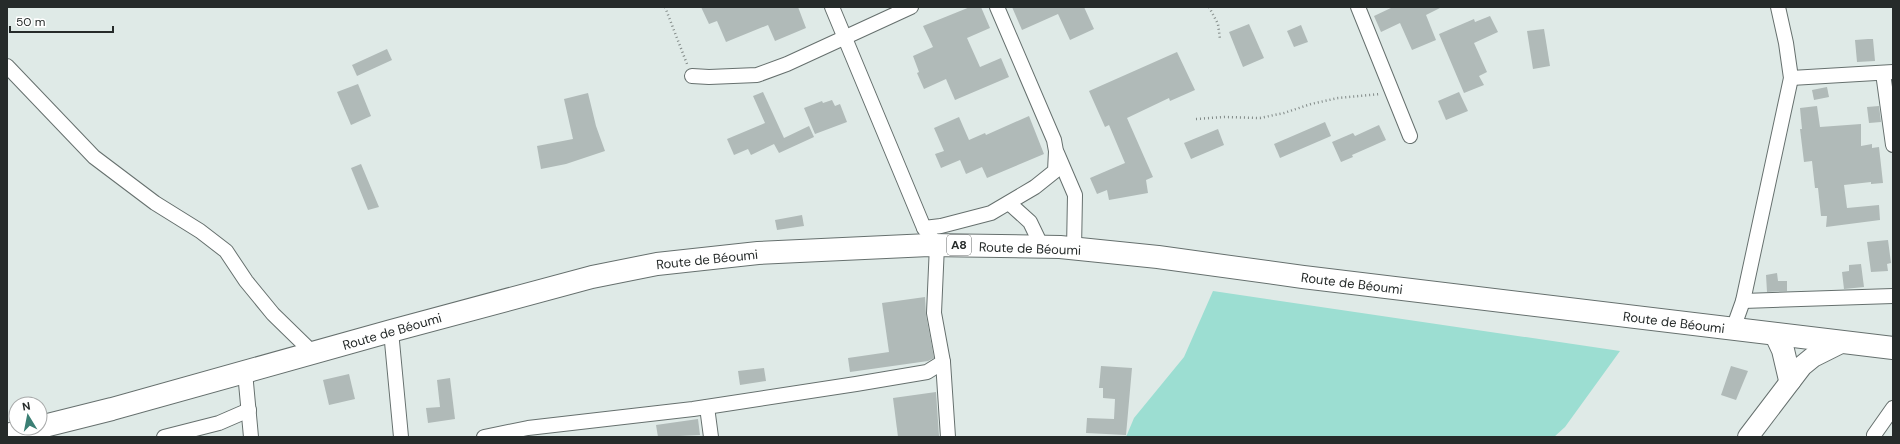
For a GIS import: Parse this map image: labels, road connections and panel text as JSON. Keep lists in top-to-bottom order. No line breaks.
{"streets":{"main road":["A8","Route de Béoumi"]},"scale_bar":"50 m","north":"top"}
